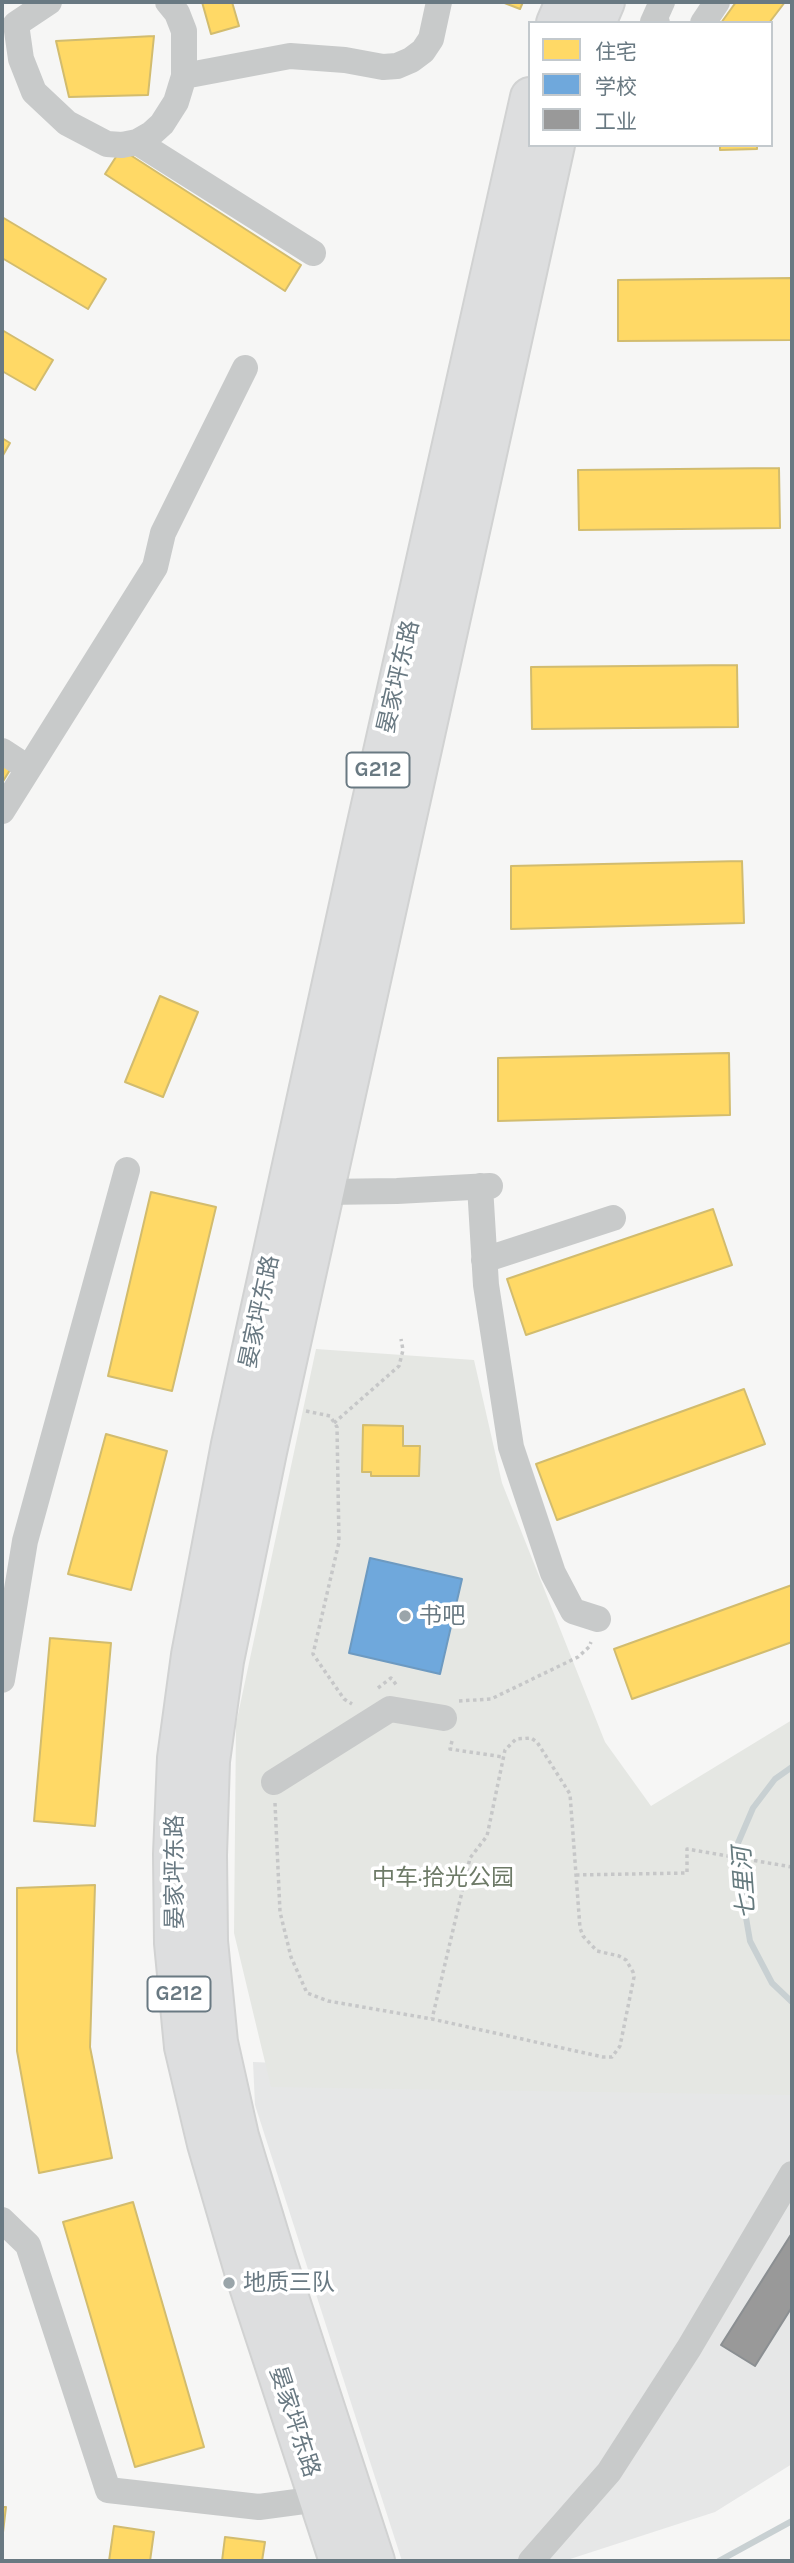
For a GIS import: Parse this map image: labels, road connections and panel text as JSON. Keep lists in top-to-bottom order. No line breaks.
{"streets":{"highway":["晏家坪东路","G212"]},"crossings":[["晏家坪东路","G212"]],"water":["七里河"],"parks":["中车·拾光公园"],"places":["书吧","地质三队"],"legend":["住宅","学校","工业"]}
